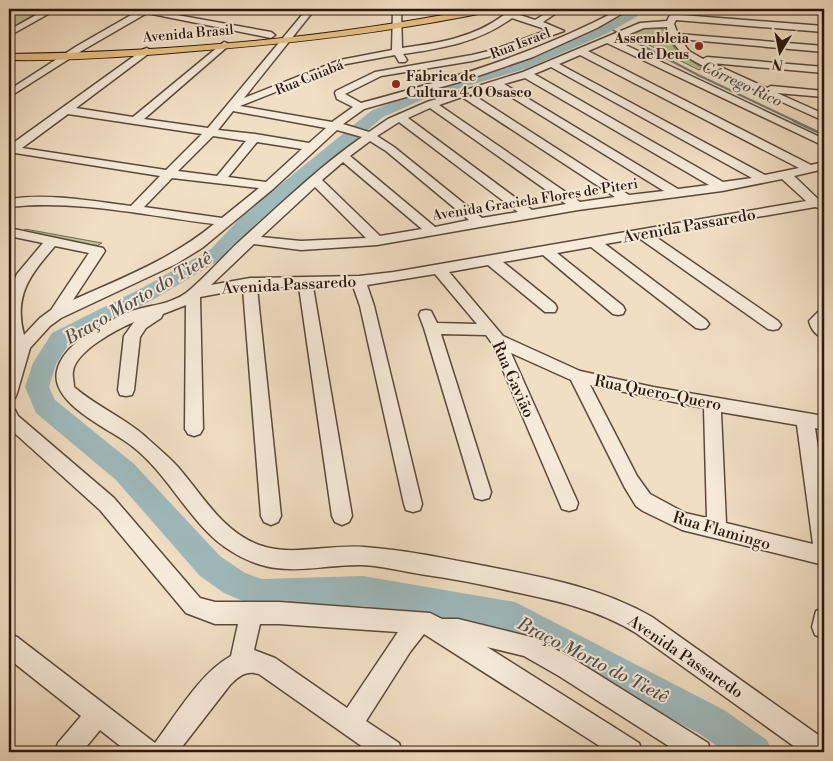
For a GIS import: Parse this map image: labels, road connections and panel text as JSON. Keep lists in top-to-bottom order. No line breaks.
{"streets":{"main road":["Avenida Brasil"],"street":["Rua Israel","Rua Cuiabá","Avenida Graciela Flores de Piteri","Avenida Passaredo","Rua Gavião","Rua Quero-Quero","Rua Flamingo"]},"crossings":[["Avenida Passaredo","Rua Gavião"],["Rua Gavião","Rua Quero-Quero"],["Rua Quero-Quero","Rua Flamingo"]],"water":["Córrego Rico","Braço Morto do Tietê"],"places":["Assembleia de Deus","Fabrica de Cultura 4.0 Osasco"],"north":"bottom"}
